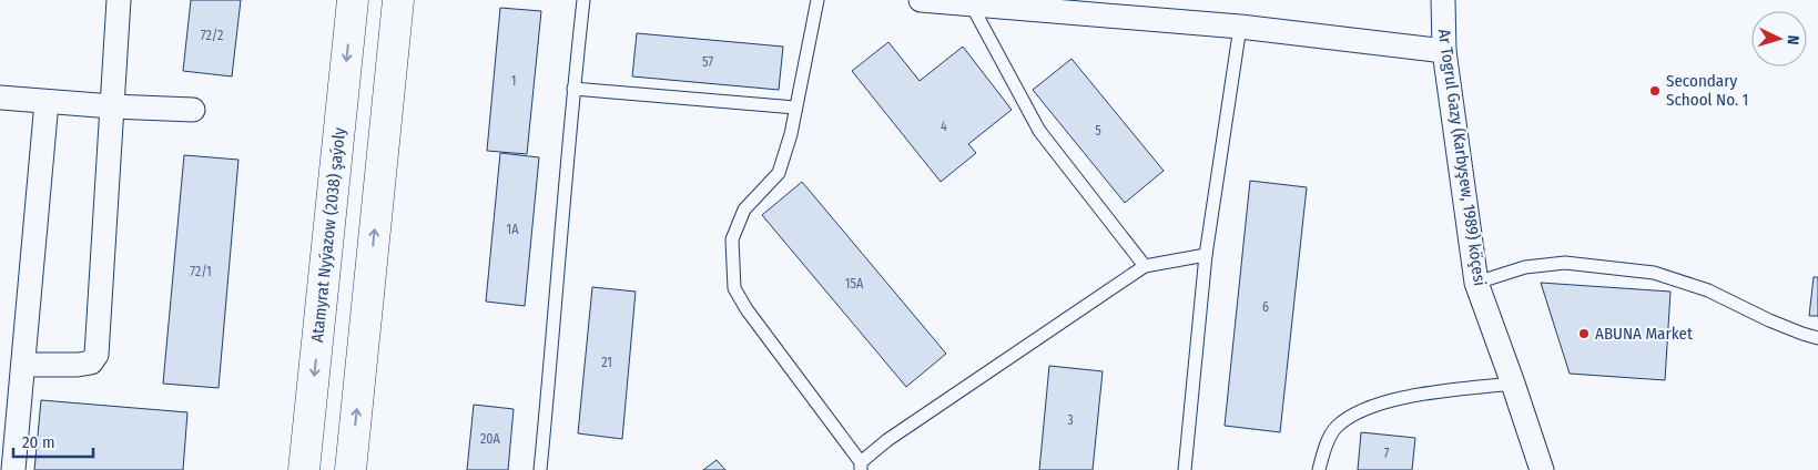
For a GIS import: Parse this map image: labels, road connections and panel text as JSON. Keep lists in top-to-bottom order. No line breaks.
{"streets":{"main road":["Atamyrat Nyýazow (2038) şaýoly"],"street":["Ar Togrul Gazy (Karbyşew, 1989) köçesi"]},"places":["Secondary School No. 1","ABUNA Market"],"house_numbers":["72/2","57","1","4","5","1A","72/1","15A","6","21","3","20A","7"],"scale_bar":"20 m","north":"right"}
